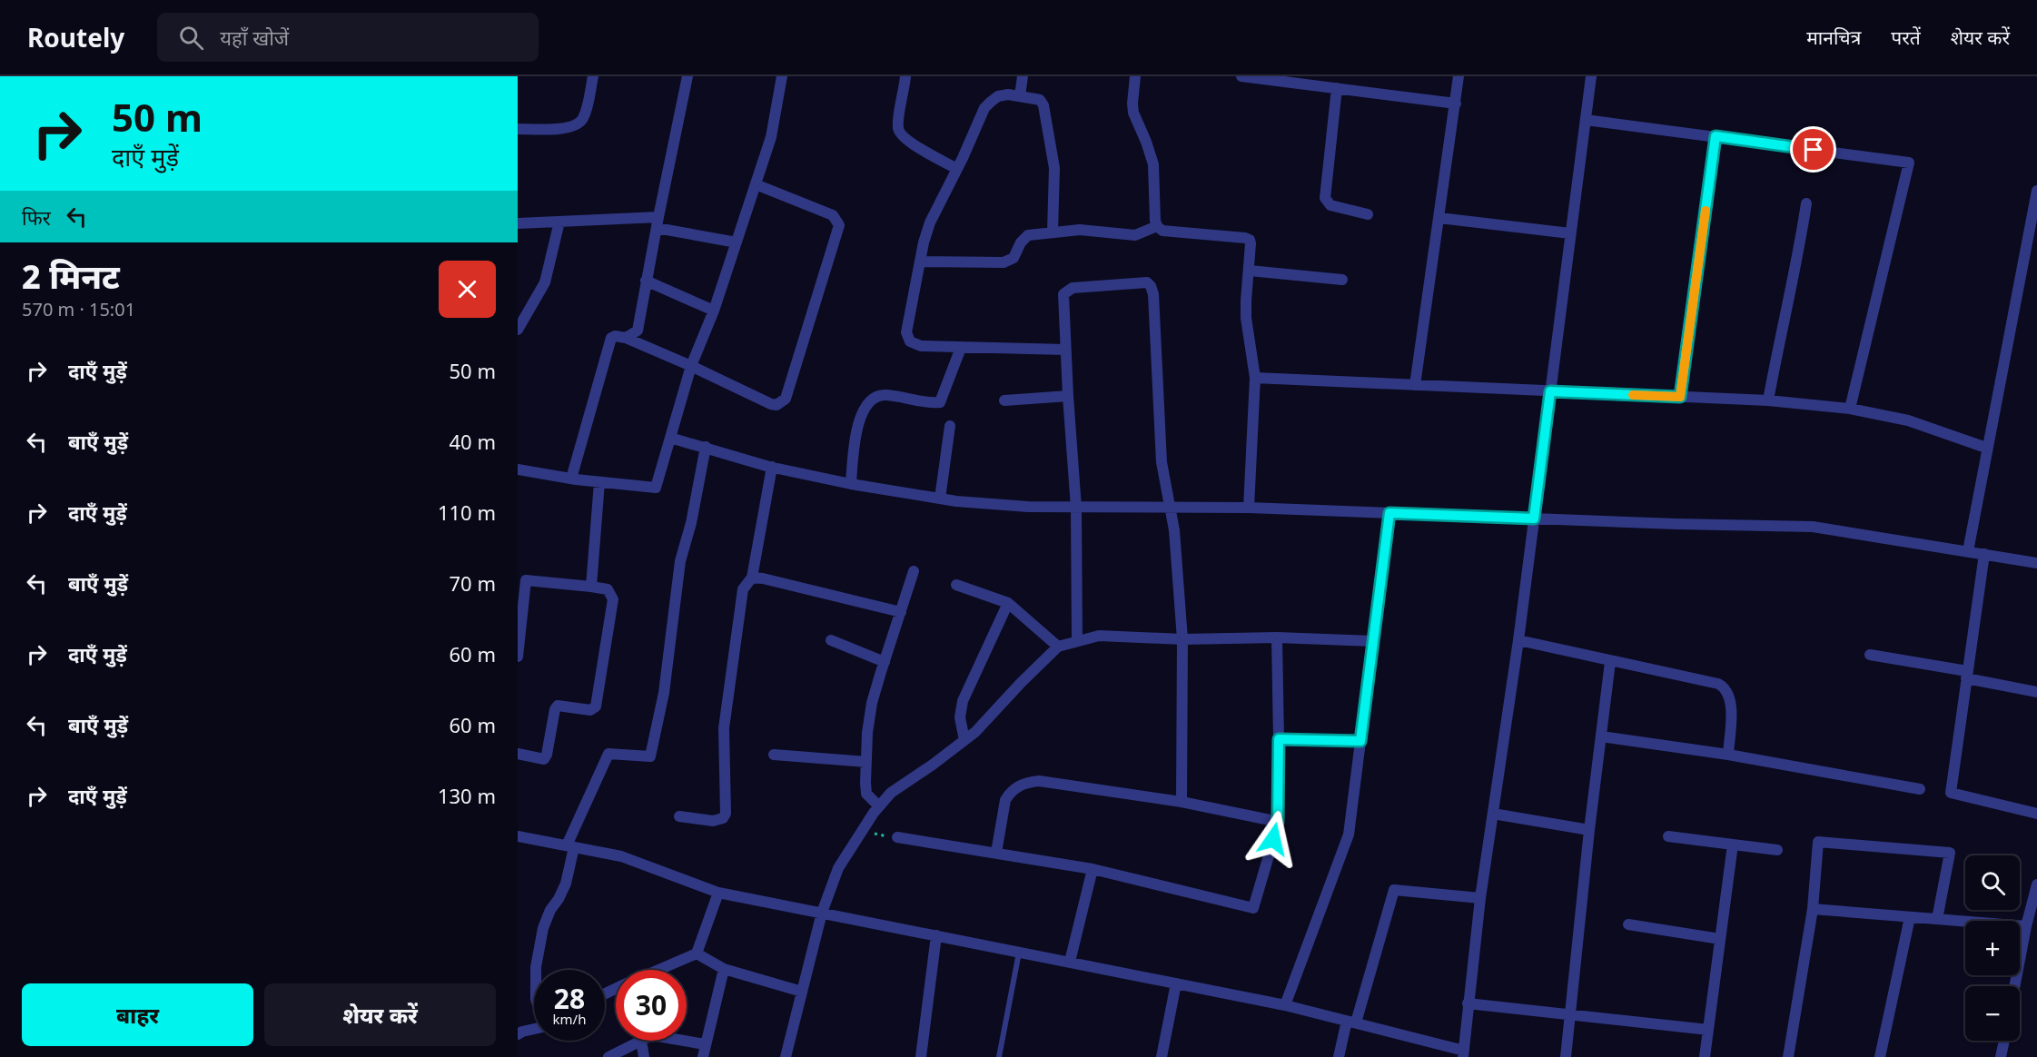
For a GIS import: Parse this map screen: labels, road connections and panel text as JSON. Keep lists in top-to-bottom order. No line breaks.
{"page":{"header":"Routely","search":"यहाँ खोजें","nav":["मानचित्र","परतें","शेयर करें"],"turn":["50 m","दाएँ मुड़ें"],"then":"फिर","heading":["2 मिनट","570 m · 15:01"],"list":[{"name":"दाएँ मुड़ें","value":"50 m"},{"name":"बाएँ मुड़ें","value":"40 m"},{"name":"दाएँ मुड़ें","value":"110 m"},{"name":"बाएँ मुड़ें","value":"70 m"},{"name":"दाएँ मुड़ें","value":"60 m"},{"name":"बाएँ मुड़ें","value":"60 m"},{"name":"दाएँ मुड़ें","value":"130 m"}],"map_buttons":["+","−"],"speed":"28 km/h","limit":"30","buttons":["बाहर","शेयर करें"]}}
